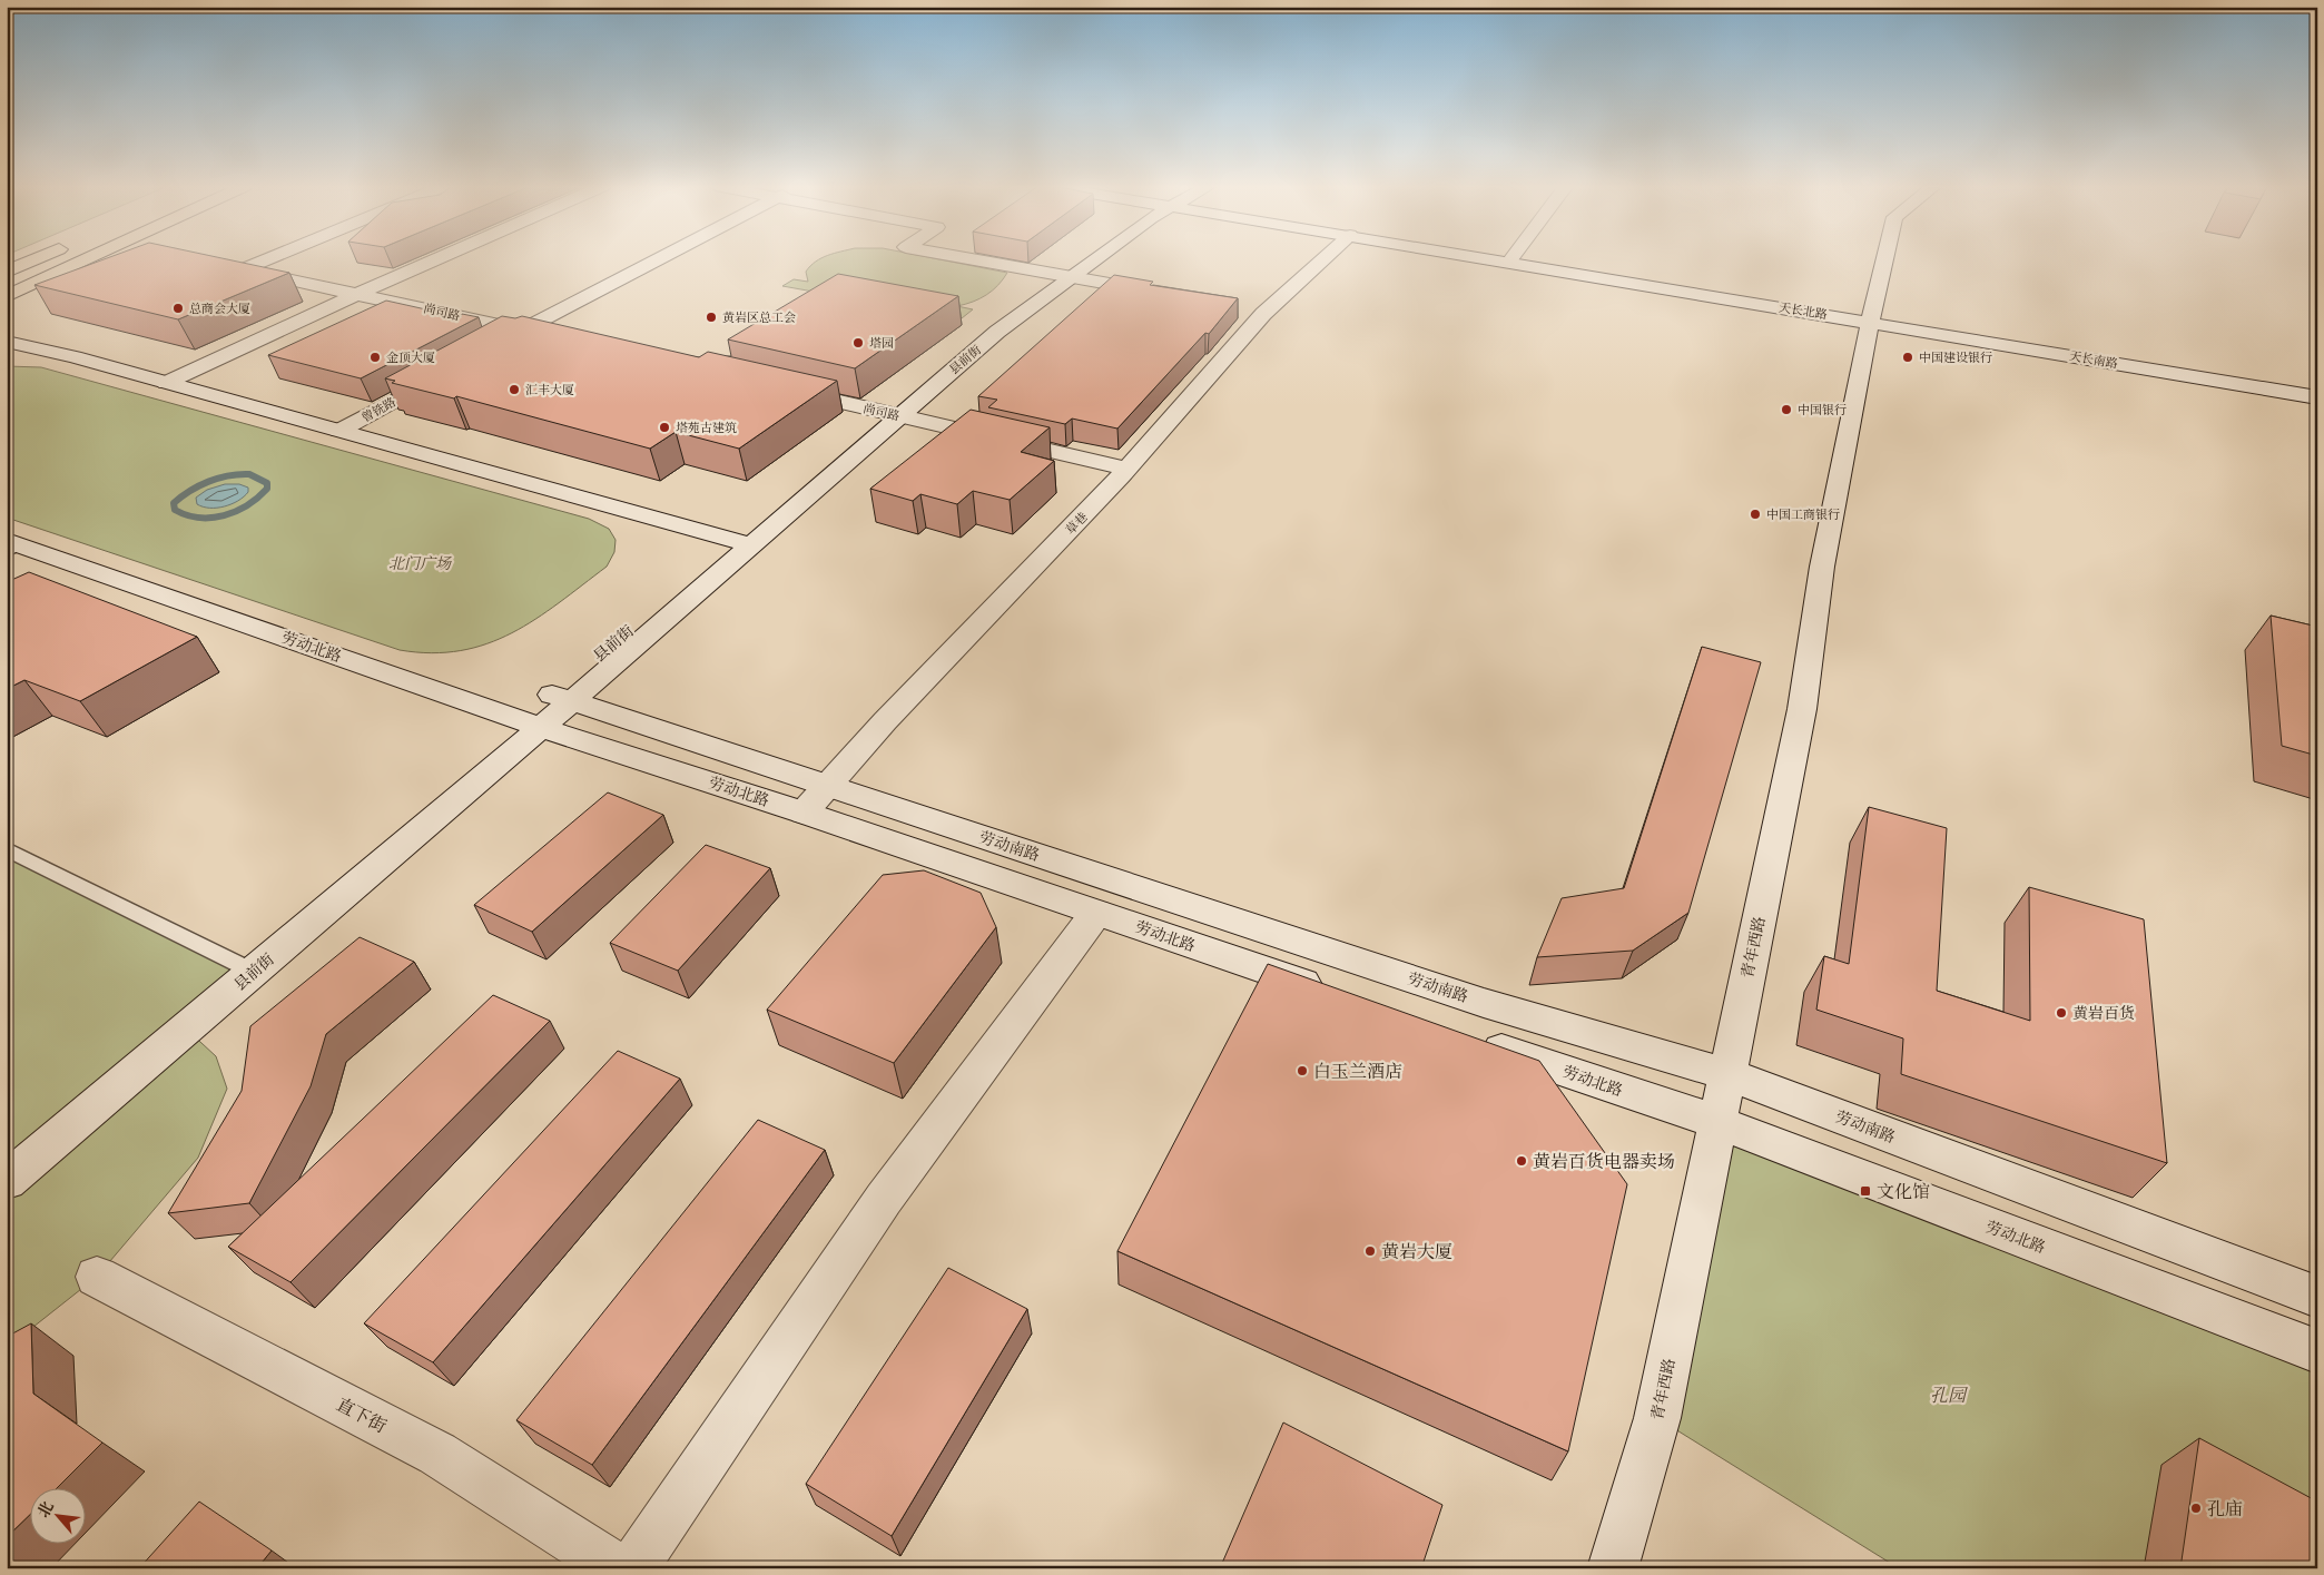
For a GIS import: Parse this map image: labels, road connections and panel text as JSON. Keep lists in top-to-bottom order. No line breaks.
{"streets":{"street":["天长北路","尚司路","县前街","天长南路","曾铣路","草巷","劳动北路","劳动南路","青年西路","直下街"]},"crossings":[["天长北路","天长南路"],["天长北路","青年西路"],["尚司路","县前街"],["尚司路","草巷"],["县前街","劳动北路"],["县前街","劳动南路"],["天长南路","青年西路"],["草巷","劳动北路"],["草巷","劳动南路"],["劳动北路","青年西路"],["劳动南路","青年西路"]],"parks":["北门广场","孔园"],"places":{"other":["总商会大厦","黄岩区总工会","塔园","金顶大厦","中国建设银行","汇丰大厦","中国银行","塔苑古建筑","中国工商银行","黄岩百货","白玉兰酒店","黄岩百货电器卖场","黄岩大厦","孔庙"],"transit":["文化馆"]},"north":"top left"}
